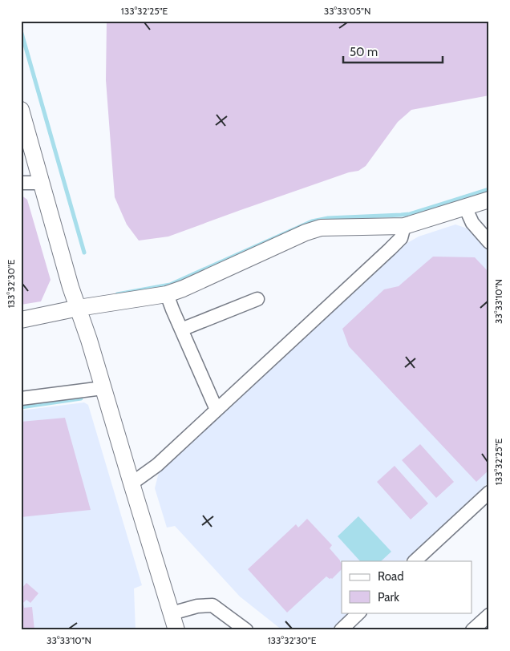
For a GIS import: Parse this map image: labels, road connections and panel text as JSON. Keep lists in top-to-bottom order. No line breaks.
{"legend":["Road","Park"],"scale_bar":"50 m","coordinates":["133°32'25\"E","33°33'05\"N","133°32'30\"E","33°33'10\"N"]}
